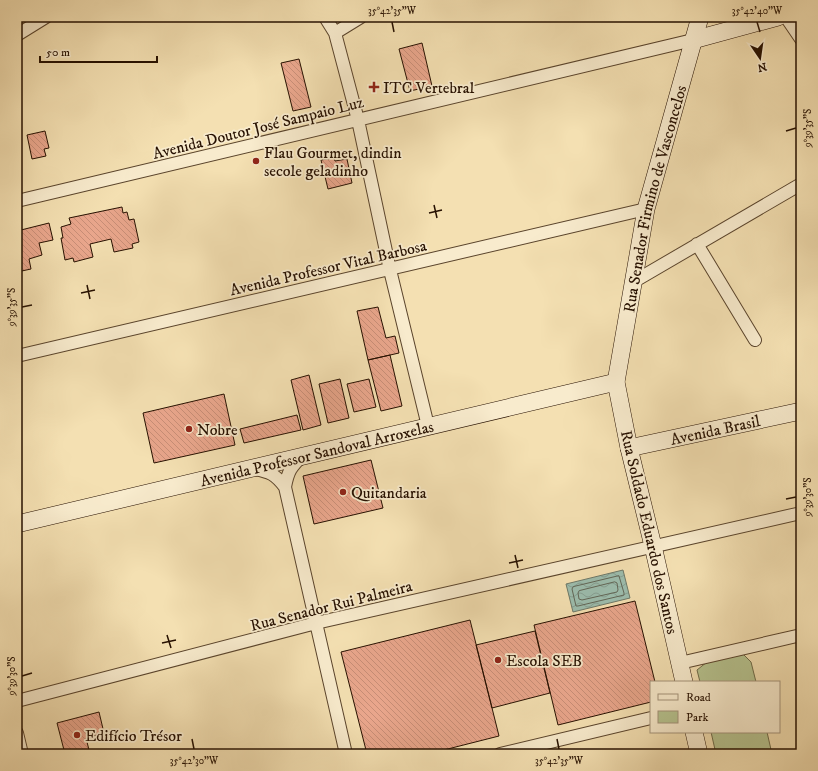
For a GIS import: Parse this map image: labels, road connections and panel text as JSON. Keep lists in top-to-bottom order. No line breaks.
{"streets":{"street":["Avenida Doutor José Sampaio Luz","Rua Senador Firmino de Vasconcelos","Avenida Professor Vital Barbosa","Avenida Brasil","Avenida Professor Sandoval Arroxelas","Rua Soldado Eduardo dos Santos","Rua Senador Rui Palmeira"]},"crossings":[["Avenida Doutor José Sampaio Luz","Rua Senador Firmino de Vasconcelos"],["Rua Senador Firmino de Vasconcelos","Avenida Professor Vital Barbosa"],["Rua Senador Firmino de Vasconcelos","Avenida Professor Sandoval Arroxelas"],["Rua Senador Firmino de Vasconcelos","Rua Soldado Eduardo dos Santos"],["Avenida Brasil","Rua Soldado Eduardo dos Santos"],["Avenida Professor Sandoval Arroxelas","Rua Soldado Eduardo dos Santos"],["Rua Soldado Eduardo dos Santos","Rua Senador Rui Palmeira"]],"places":{"health":["ITC Vertebral"],"other":["Flau Gourmet, dindin secole geladinho","Nobre","Quitandaria","Escola SEB","Edifício Trésor"]},"legend":["Road","Park"],"scale_bar":"50 m","north":"bottom","coordinates":["35°42'35\"W","35°42'40\"W","9°39'35\"S","9°39'30\"S","35°42'30\"W"]}
